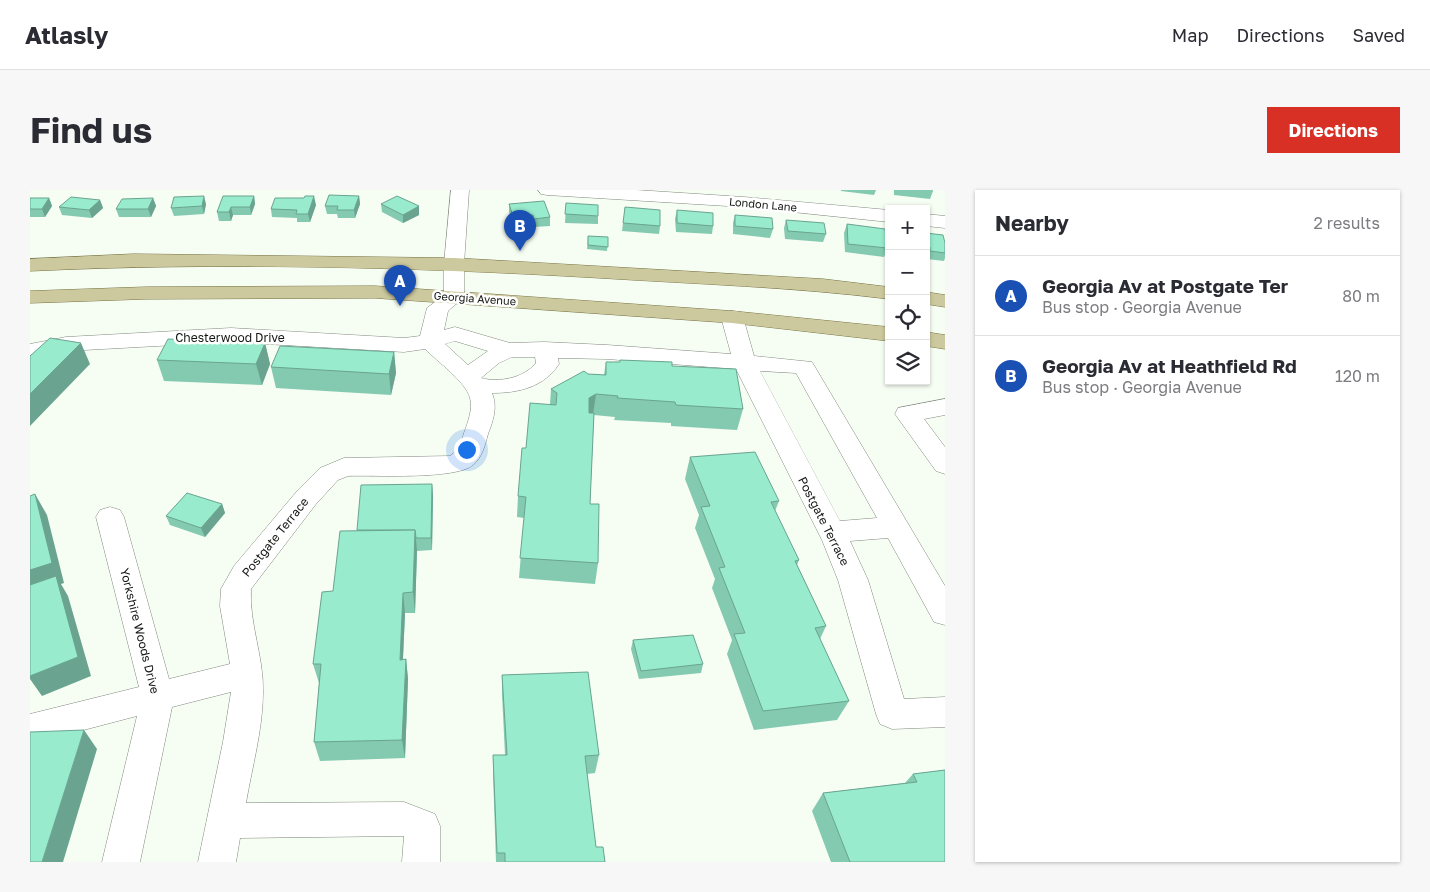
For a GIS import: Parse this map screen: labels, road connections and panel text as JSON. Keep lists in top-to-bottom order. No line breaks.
{"streets":{"main road":["Georgia Avenue"],"street":["London Lane","Chesterwood Drive","Postgate Terrace","Yorkshire Woods Drive"]},"crossings":[["Georgia Avenue","Postgate Terrace"]],"page":{"header":"Atlasly","nav":["Map","Directions","Saved"],"buttons":"Directions","title":"Find us","heading":["Nearby","2 results"],"map_buttons":["+","−"],"pins":["B","A"],"list":[{"mark":"A","name":"Georgia Av at Postgate Ter","note":"Bus stop · Georgia Avenue","value":"80 m"},{"mark":"B","name":"Georgia Av at Heathfield Rd","note":"Bus stop · Georgia Avenue","value":"120 m"}]}}
